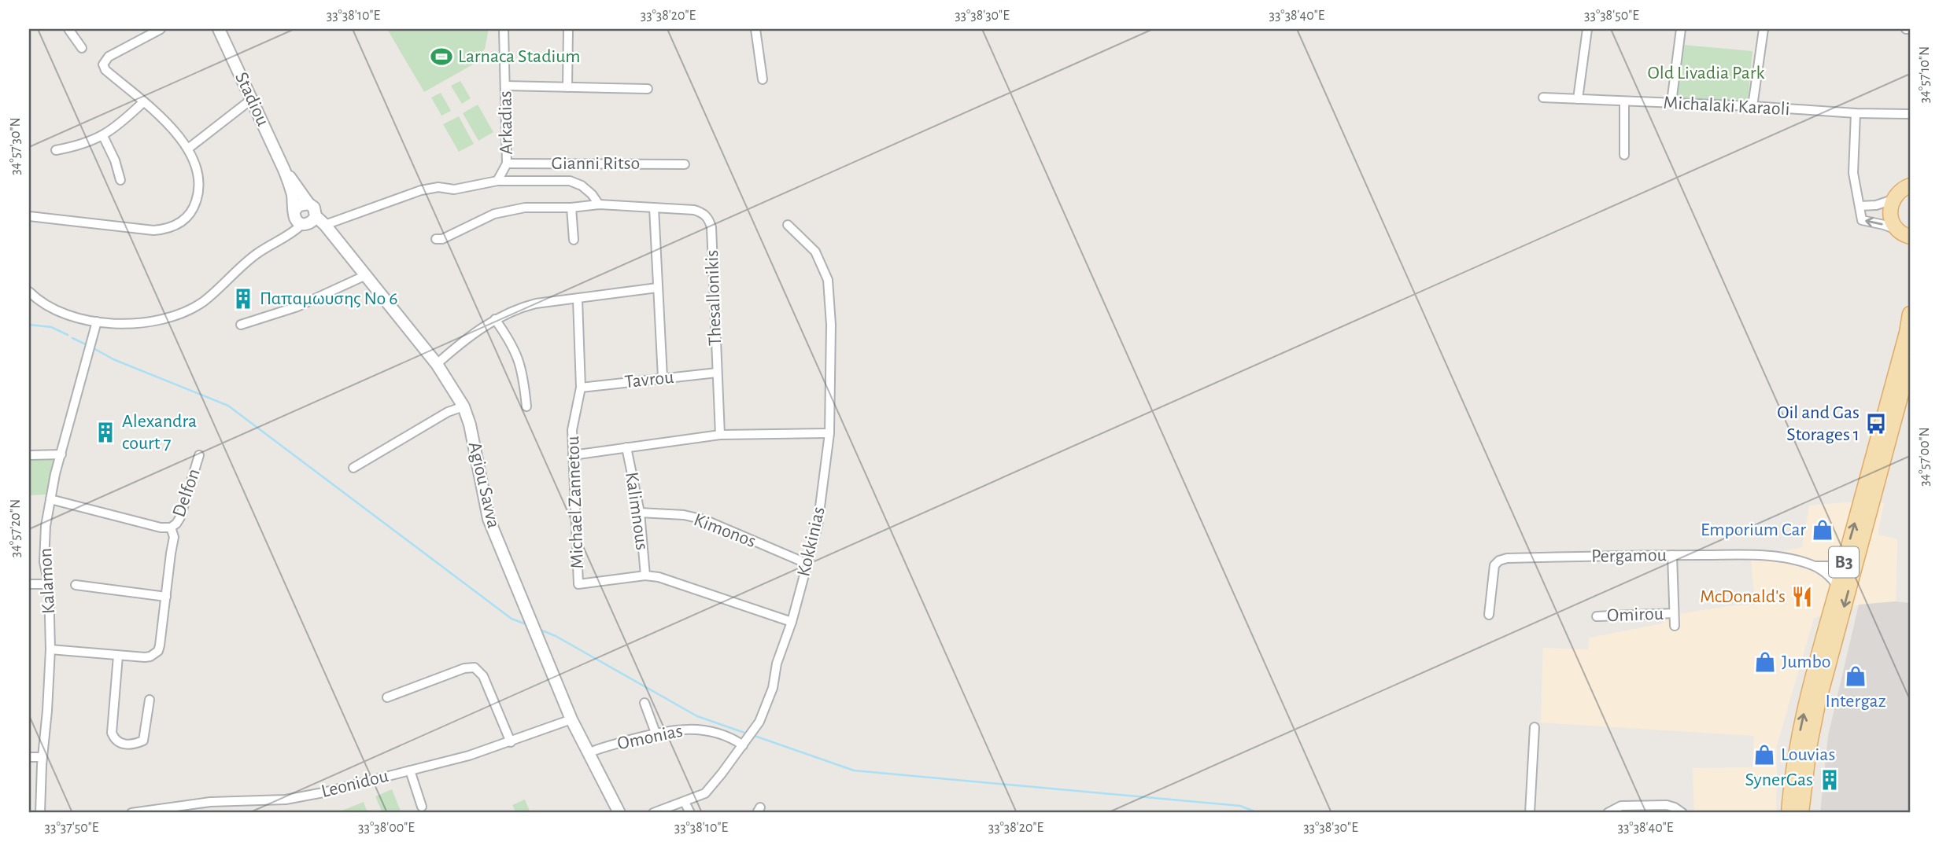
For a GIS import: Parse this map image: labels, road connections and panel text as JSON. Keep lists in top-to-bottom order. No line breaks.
{"streets":{"main road":["B3"],"street":["Stadiou","Michalaki Karaoli","Arkadias","Gianni Ritso","Thesallonikis","Tavrou","Agiou Savva","Delfon","Michael Zannetou","Kalimnous","Kimonos","Kokkinias","Pergamou","Kalamon","Omirou","Omonias","Leonidou"]},"crossings":[["Stadiou","Agiou Savva"],["Arkadias","Gianni Ritso"],["Thesallonikis","Tavrou"],["Tavrou","Michael Zannetou"],["Agiou Savva","Omonias"],["Agiou Savva","Leonidou"],["Michael Zannetou","Kalimnous"],["Michael Zannetou","Kokkinias"],["Kalimnous","Kimonos"],["Kimonos","Kokkinias"],["Kokkinias","Omonias"],["Pergamou","B3"],["Pergamou","Omirou"]],"parks":["Old Livadia Park"],"places":{"sports":["Larnaca Stadium"],"building":["Παπαμωυσης No 6","Alexandra court 7","SynerGas"],"bus stop":["Oil and Gas Storages 1"],"shop":["Emporium Car","Jumbo","Intergaz","Louvias"],"restaurant":["McDonald's"]},"coordinates":["33°38'10\"E","33°38'20\"E","33°38'30\"E","33°38'40\"E","33°38'50\"E","34°57'10\"N","34°57'30\"N","34°57'00\"N","34°57'20\"N","33°37'50\"E","33°38'00\"E"]}
